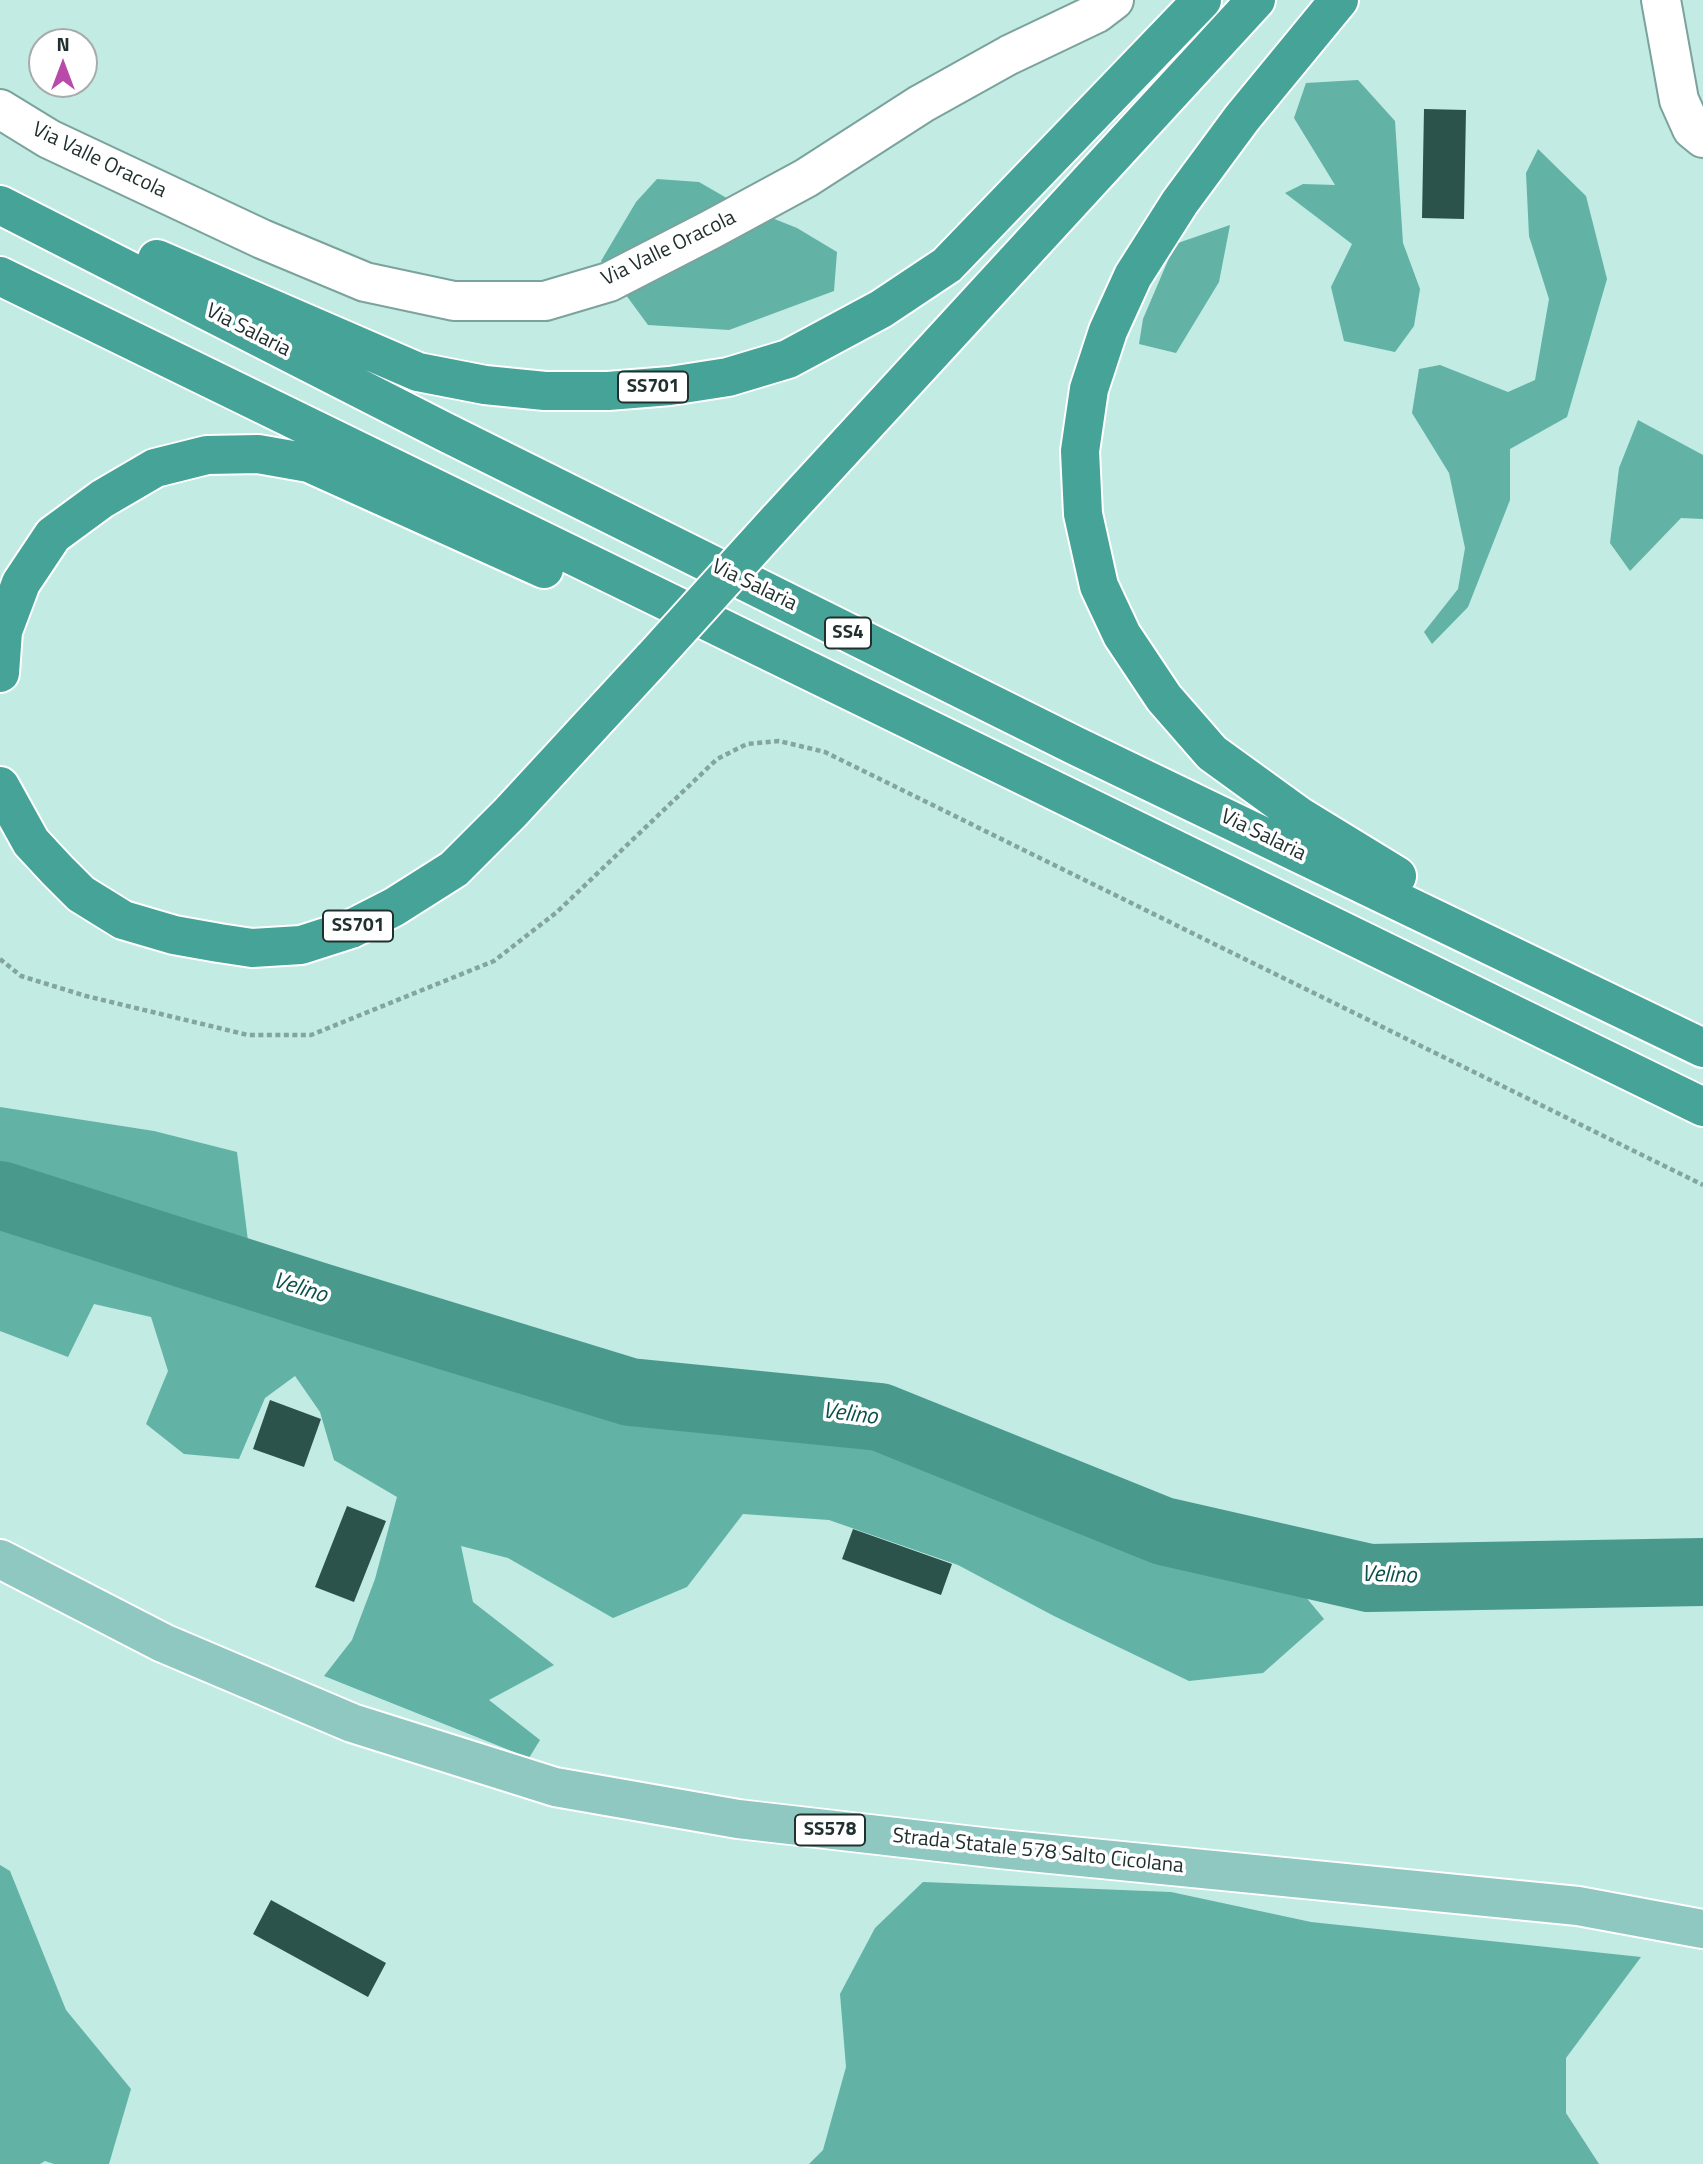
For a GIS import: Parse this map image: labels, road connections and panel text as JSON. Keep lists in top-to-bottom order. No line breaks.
{"streets":{"highway":["Via Salaria","SS701","SS4"],"main road":["SS578","Strada Statale 578 Salto Cicolana"],"street":["Via Valle Oracola"]},"water":["Velino"],"north":"top"}
